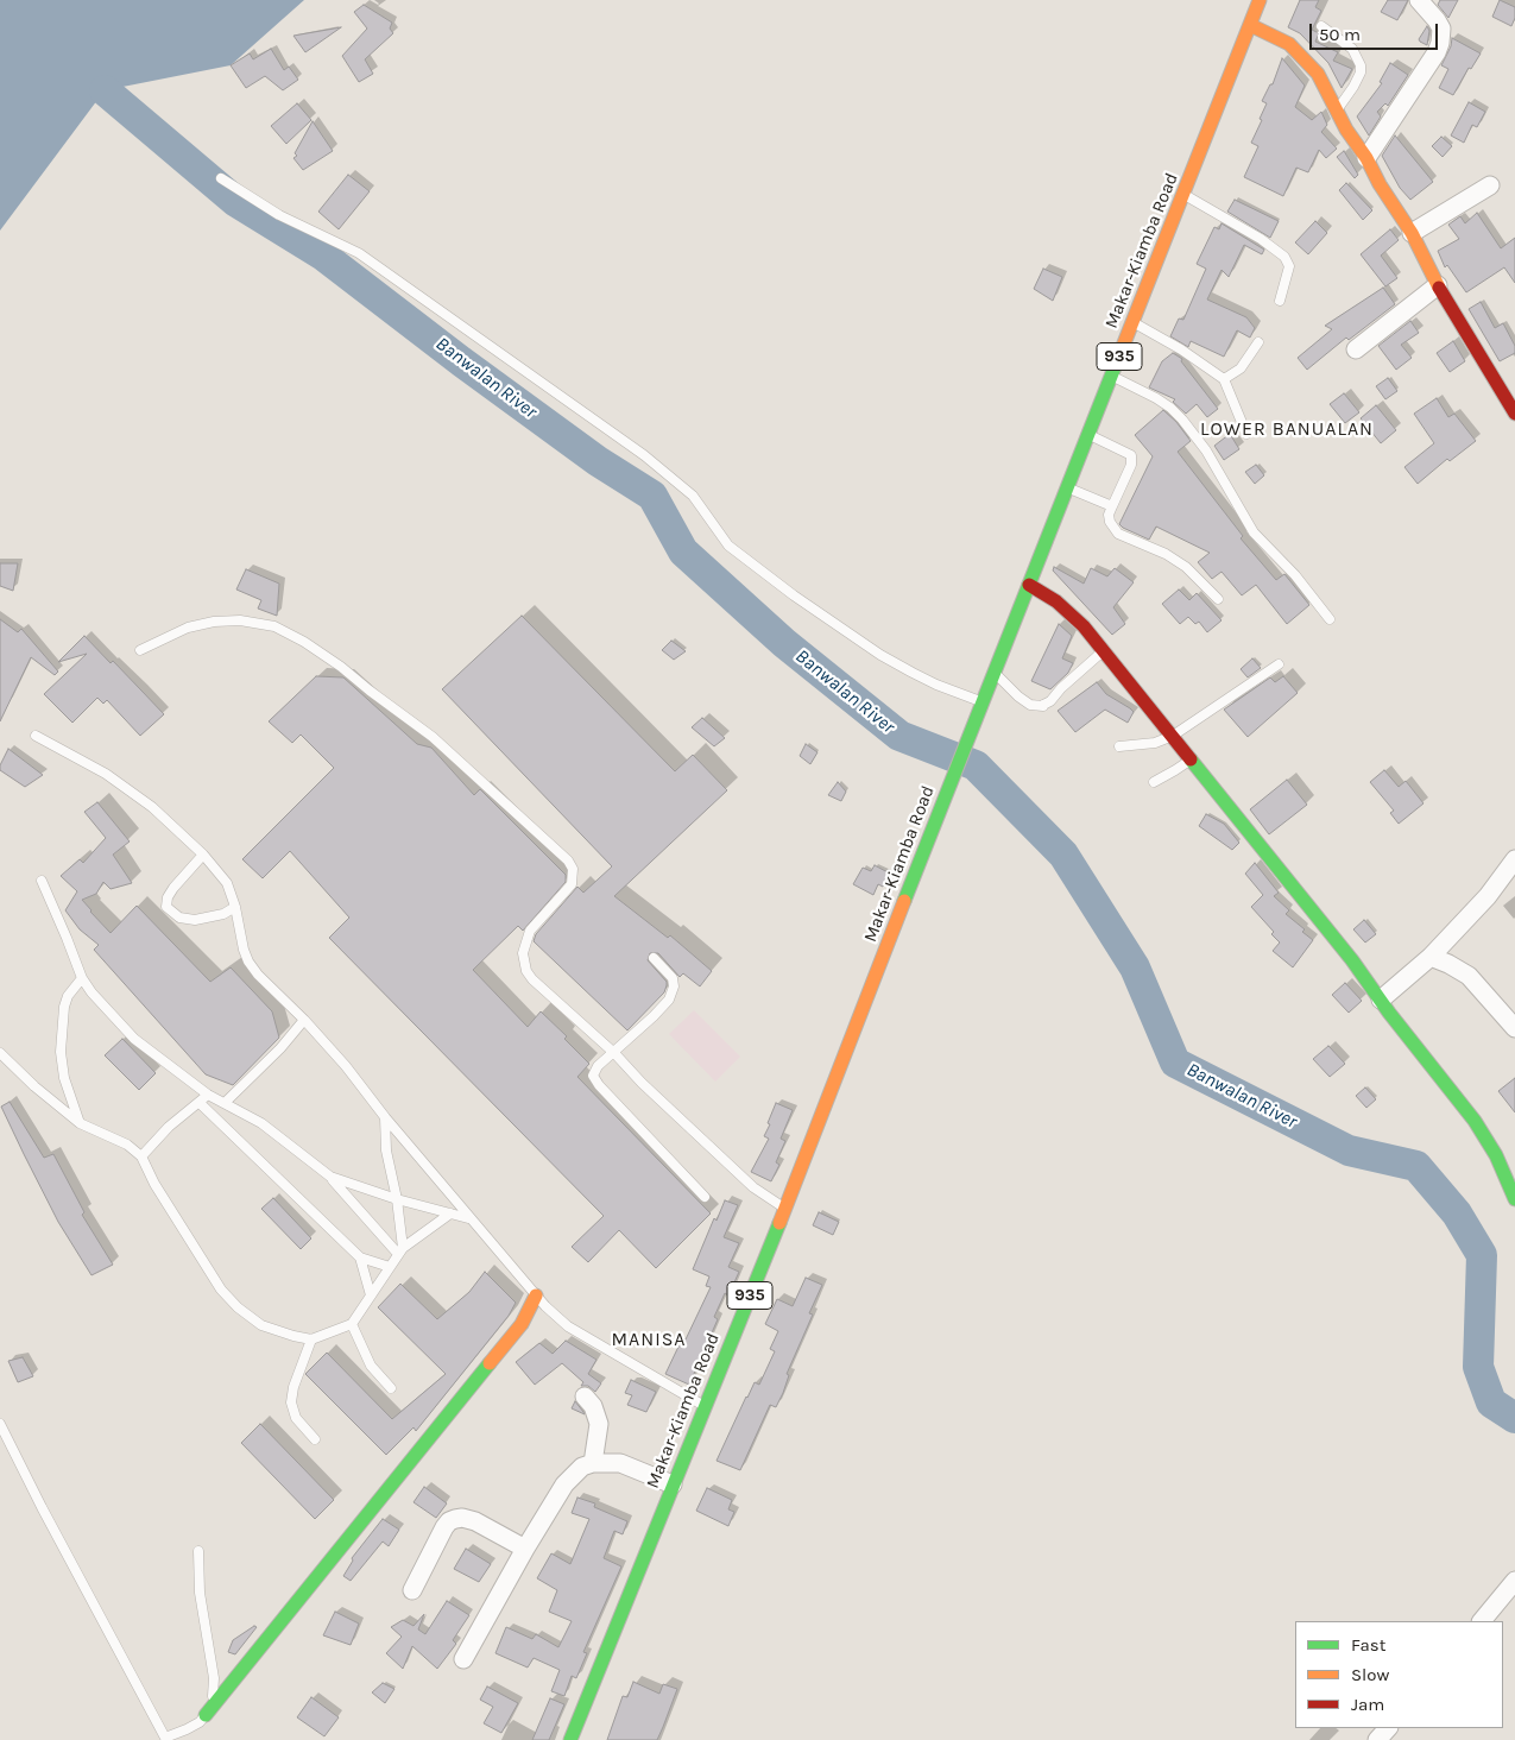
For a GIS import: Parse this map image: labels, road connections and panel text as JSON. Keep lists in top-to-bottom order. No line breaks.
{"streets":{"main road":["Makar-Kiamba Road","935"]},"districts":["LOWER BANUALAN","MANISA"],"water":["Banwalan River"],"legend":["Fast","Slow","Jam"],"scale_bar":"50 m"}
